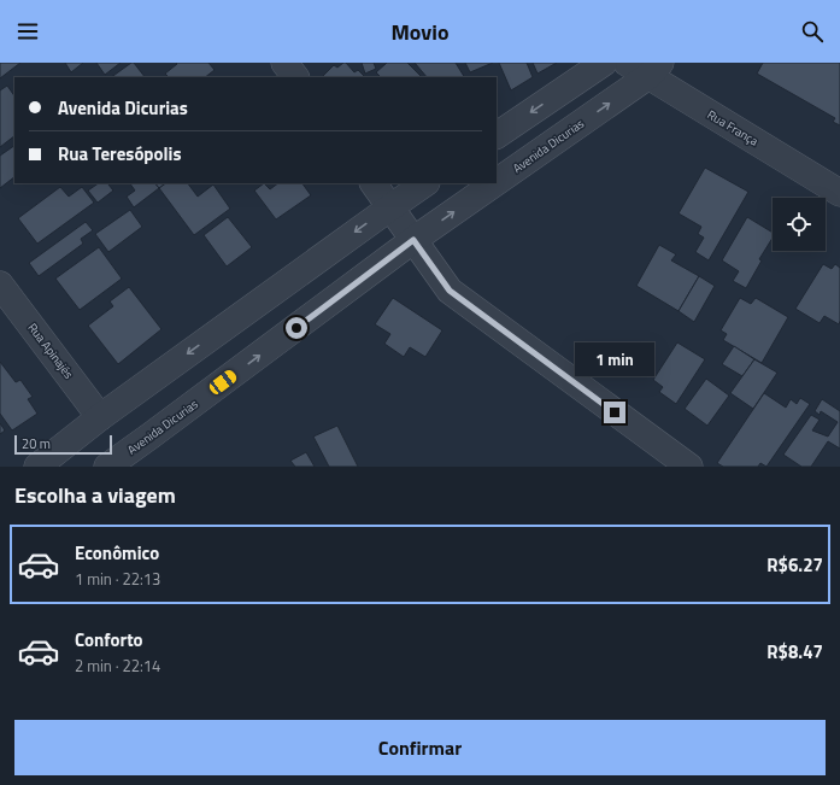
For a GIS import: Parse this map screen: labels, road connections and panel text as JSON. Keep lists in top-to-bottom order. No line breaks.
{"streets":{"street":["Rua França","Avenida Dicurias","Rua Apinajés"]},"crossings":[["Rua França","Avenida Dicurias"]],"scale_bar":"20 m","page":{"header":"Movio","banner":["Avenida Dicurias","Rua Teresópolis"],"bubble":"1 min","scale":"20 m","heading":"Escolha a viagem","list":[{"name":"Econômico","note":"1 min · 22:13","value":"R$6.27"},{"name":"Conforto","note":"2 min · 22:14","value":"R$8.47"}],"buttons":"Confirmar"}}
